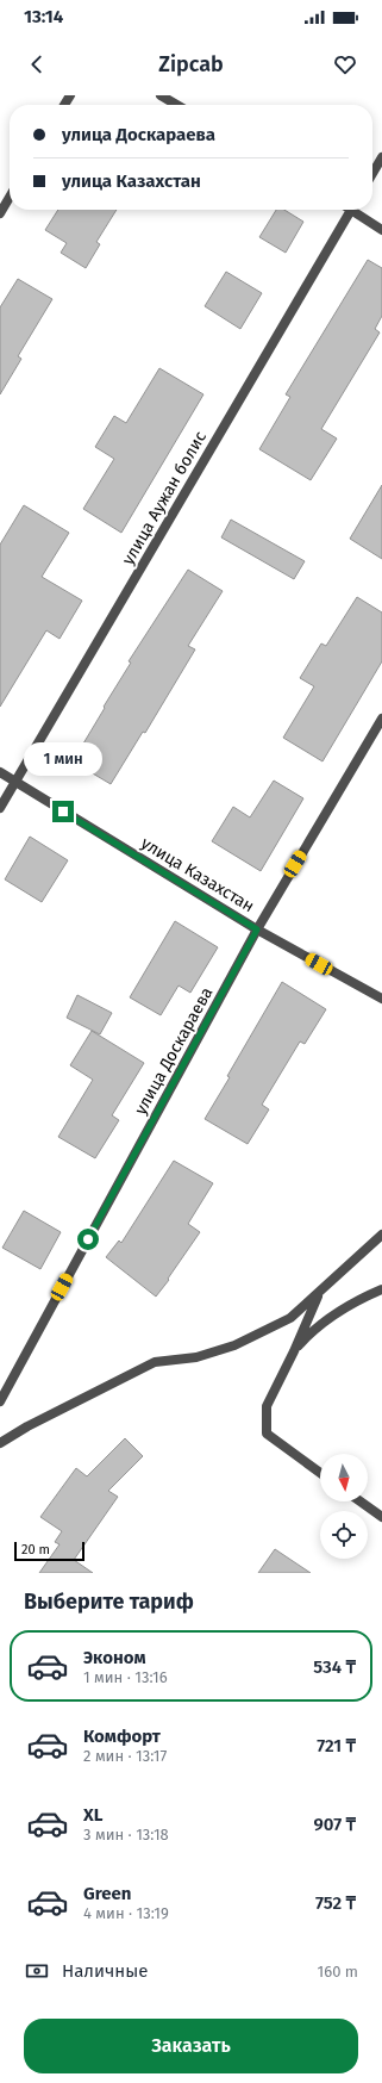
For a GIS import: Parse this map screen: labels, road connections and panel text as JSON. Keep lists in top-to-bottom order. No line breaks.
{"streets":{"street":["улица Аужан болис","улица Казахстан","улица Доскараева"]},"crossings":[["улица Аужан болис","улица Казахстан"],["улица Казахстан","улица Доскараева"]],"scale_bar":"20 m","north":"bottom","page":{"status":"13:14","header":"Zipcab","banner":["улица Доскараева","улица Казахстан"],"bubble":"1 мин","scale":"20 m","heading":"Выберите тариф","list":[{"name":"Эконом","note":"1 мин · 13:16","value":"534 ₸"},{"name":"Комфорт","note":"2 мин · 13:17","value":"721 ₸"},{"name":"XL","note":"3 мин · 13:18","value":"907 ₸"},{"name":"Green","note":"4 мин · 13:19","value":"752 ₸"}],"pay":["Наличные","160 m"],"buttons":"Заказать"}}
